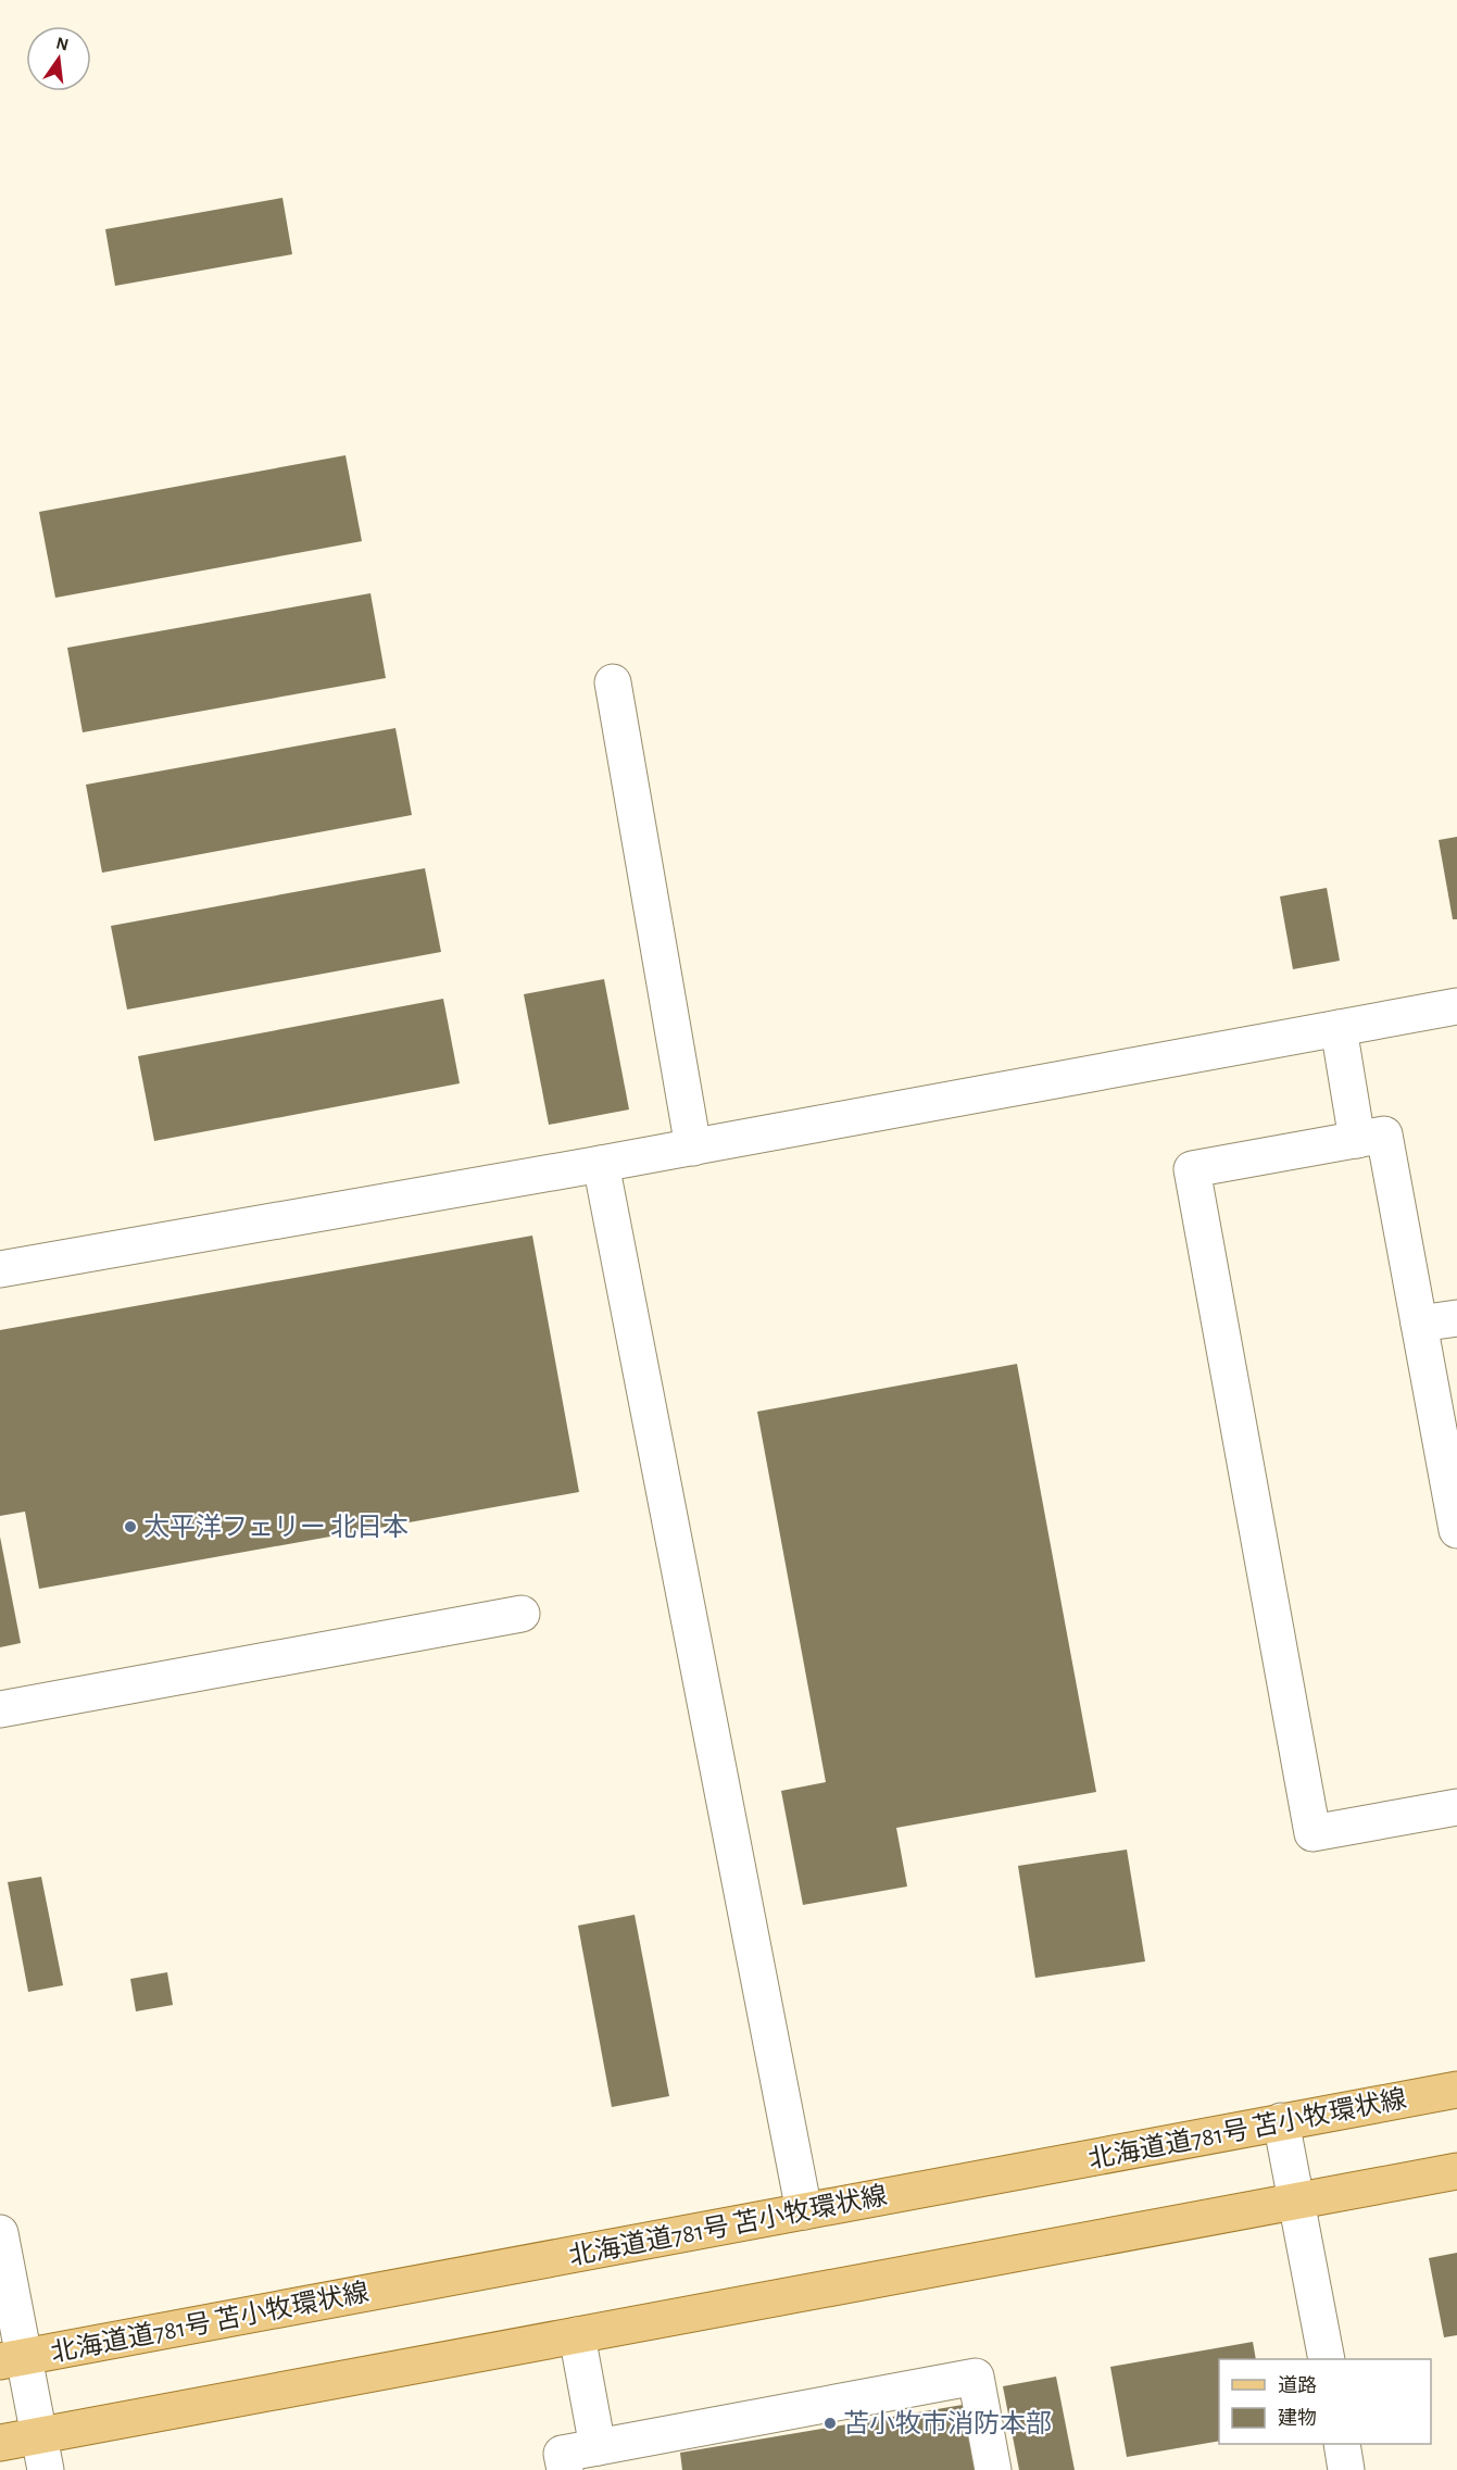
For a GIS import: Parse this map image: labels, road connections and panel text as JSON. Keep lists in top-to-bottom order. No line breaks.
{"streets":{"main road":["北海道道781号 苫小牧環状線"]},"places":["太平洋フェリー 北日本","苫小牧市消防本部"],"legend":["道路","建物"],"north":"top"}
